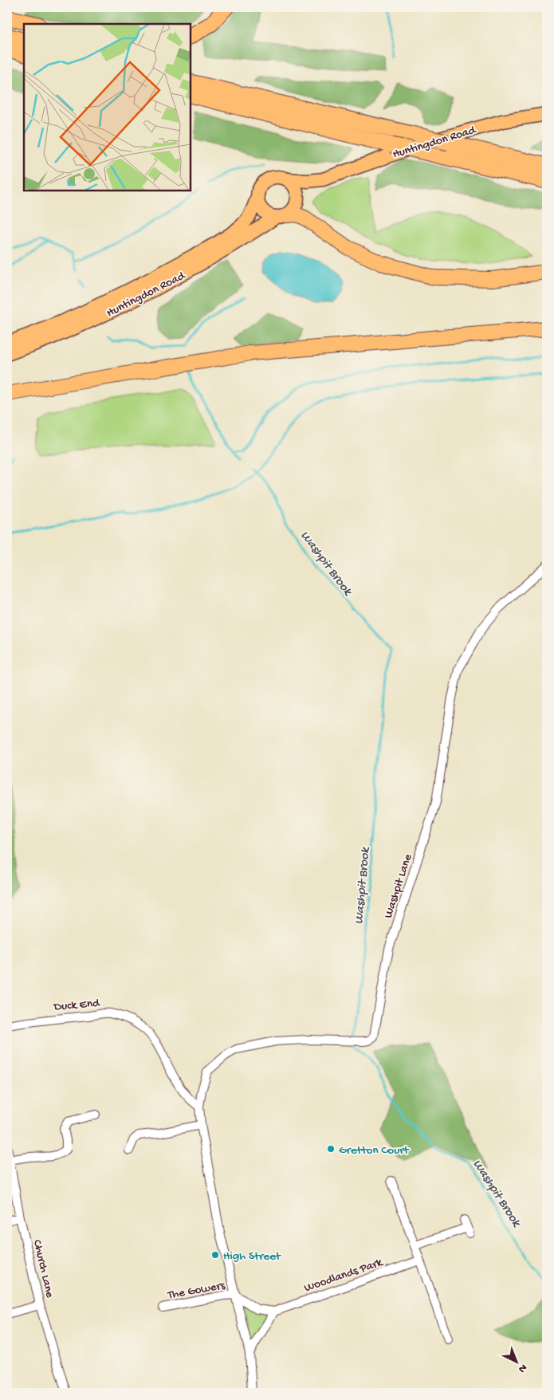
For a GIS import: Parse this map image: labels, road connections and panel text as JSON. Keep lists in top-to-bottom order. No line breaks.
{"streets":{"main road":["Huntingdon Road"],"street":["Washpit Lane","Duck End","Church Lane","Woodlands Park","The Gowers"]},"crossings":[["Washpit Lane","Duck End"],["Woodlands Park","The Gowers"]],"water":["Washpit Brook"],"places":["Gretton Court","High Street"],"north":"bottom right"}
